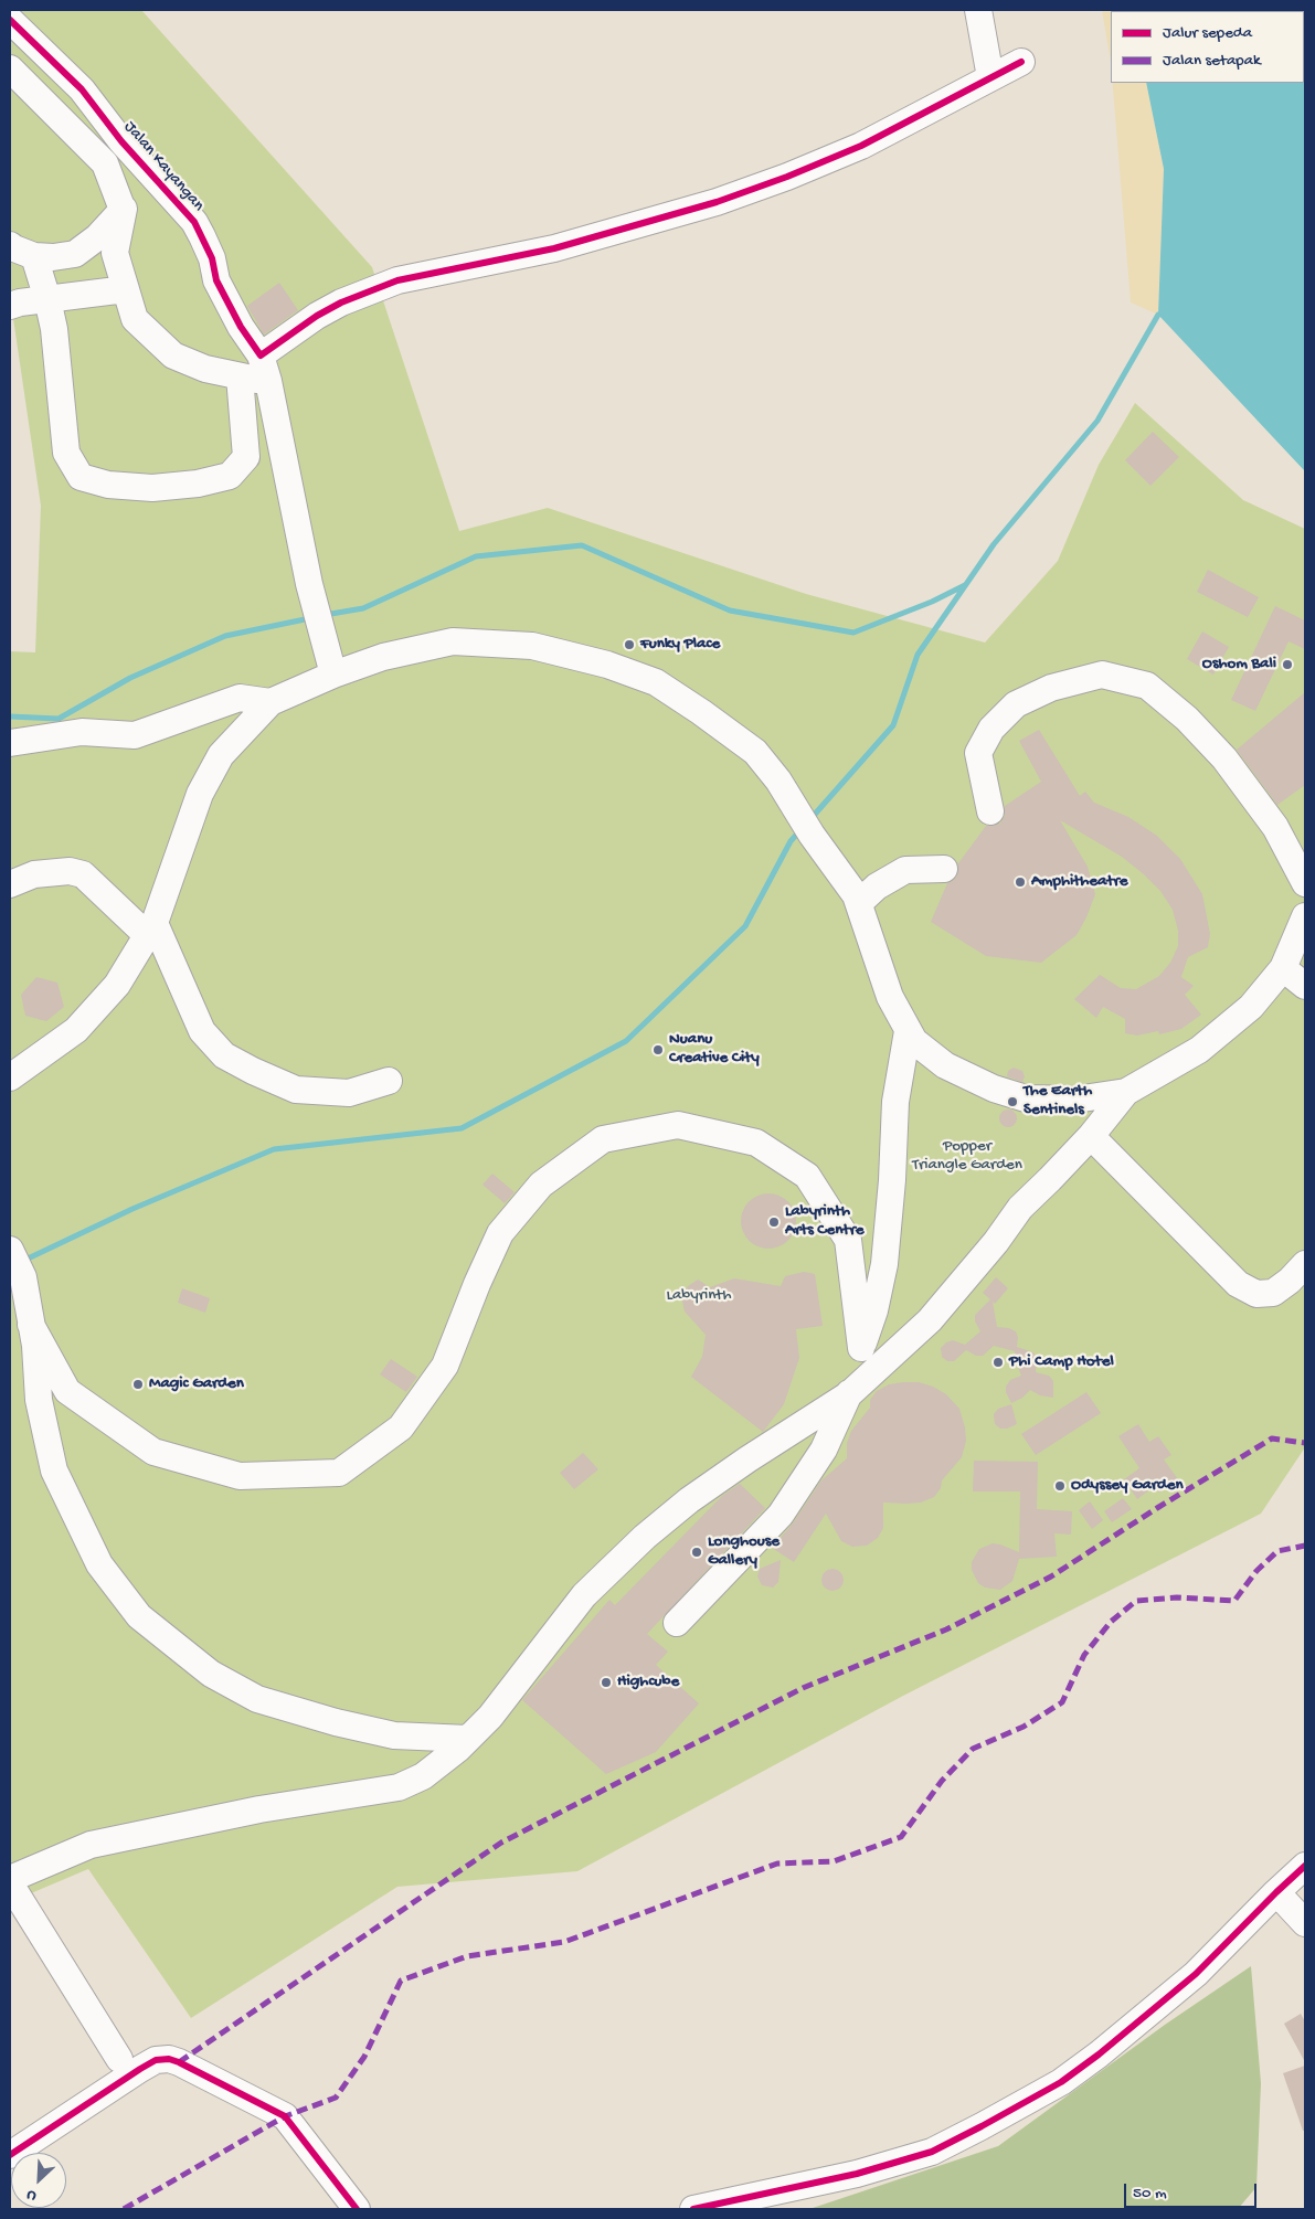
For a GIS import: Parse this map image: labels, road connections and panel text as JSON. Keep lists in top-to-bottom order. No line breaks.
{"streets":{"street":["Jalan Kayangan"]},"parks":["Popper Triangle Garden","Labyrinth"],"places":["Funky Place","Oshom Bali","Amphitheatre","Nuanu Creative City","The Earth Sentinels","Labyrinth Arts Centre","Phi Camp Hotel","Magic Garden","Odyssey Garden","Longhouse Gallery","Highcube"],"legend":["Jalur sepeda","Jalan setapak"],"scale_bar":"50 m","north":"bottom left"}
